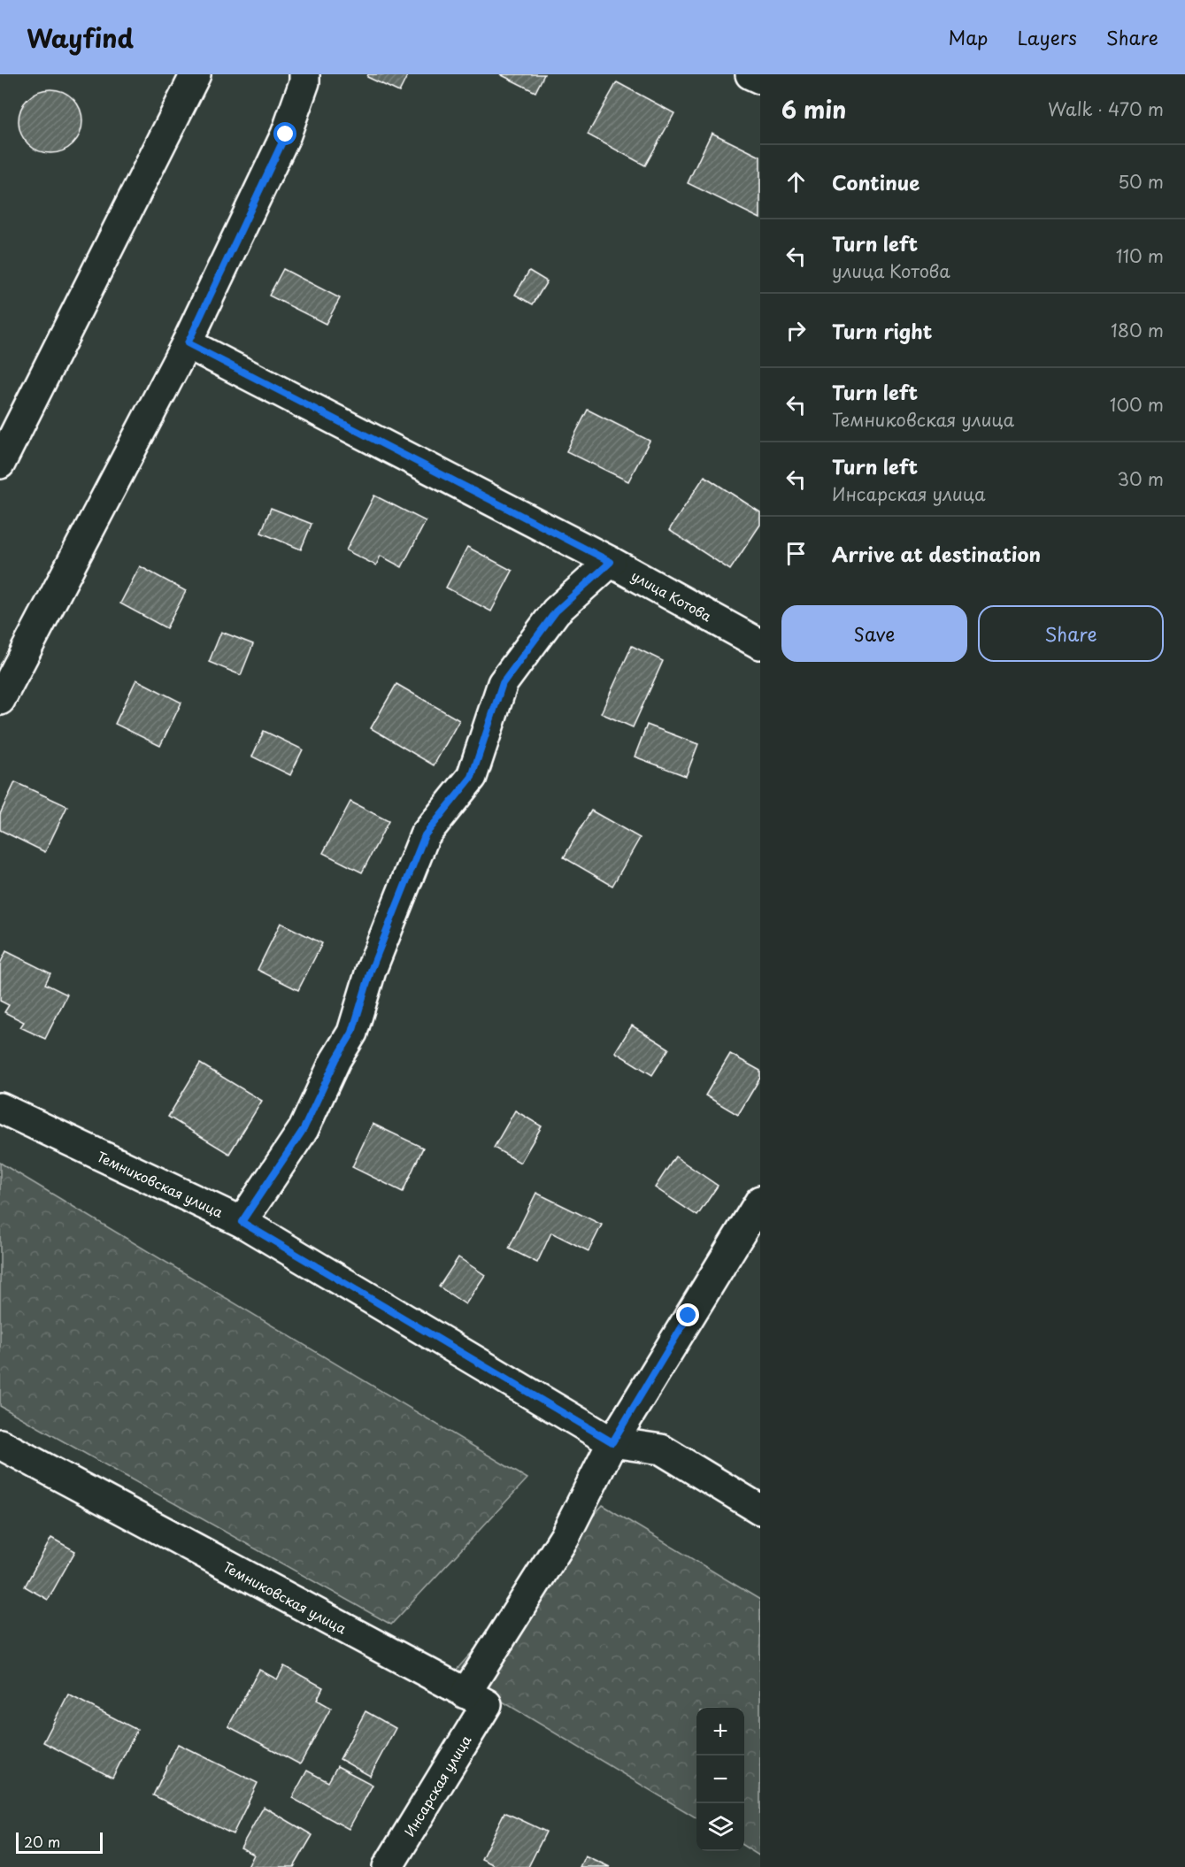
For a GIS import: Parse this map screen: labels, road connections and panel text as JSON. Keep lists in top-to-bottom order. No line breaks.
{"streets":{"street":["улица Котова","Темниковская улица","Инсарская улица"]},"crossings":[["Темниковская улица","Инсарская улица"]],"scale_bar":"20 m","page":{"header":"Wayfind","nav":["Map","Layers","Share"],"heading":["6 min","Walk · 470 m"],"list":[["Continue","50 m"],["Turn left","улица Котова","110 m"],["Turn right","180 m"],["Turn left","Темниковская улица","100 m"],["Turn left","Инсарская улица","30 m"],"Arrive at destination"],"buttons":["Save","Share"],"map_buttons":["+","−"],"scale":"20 m"}}
